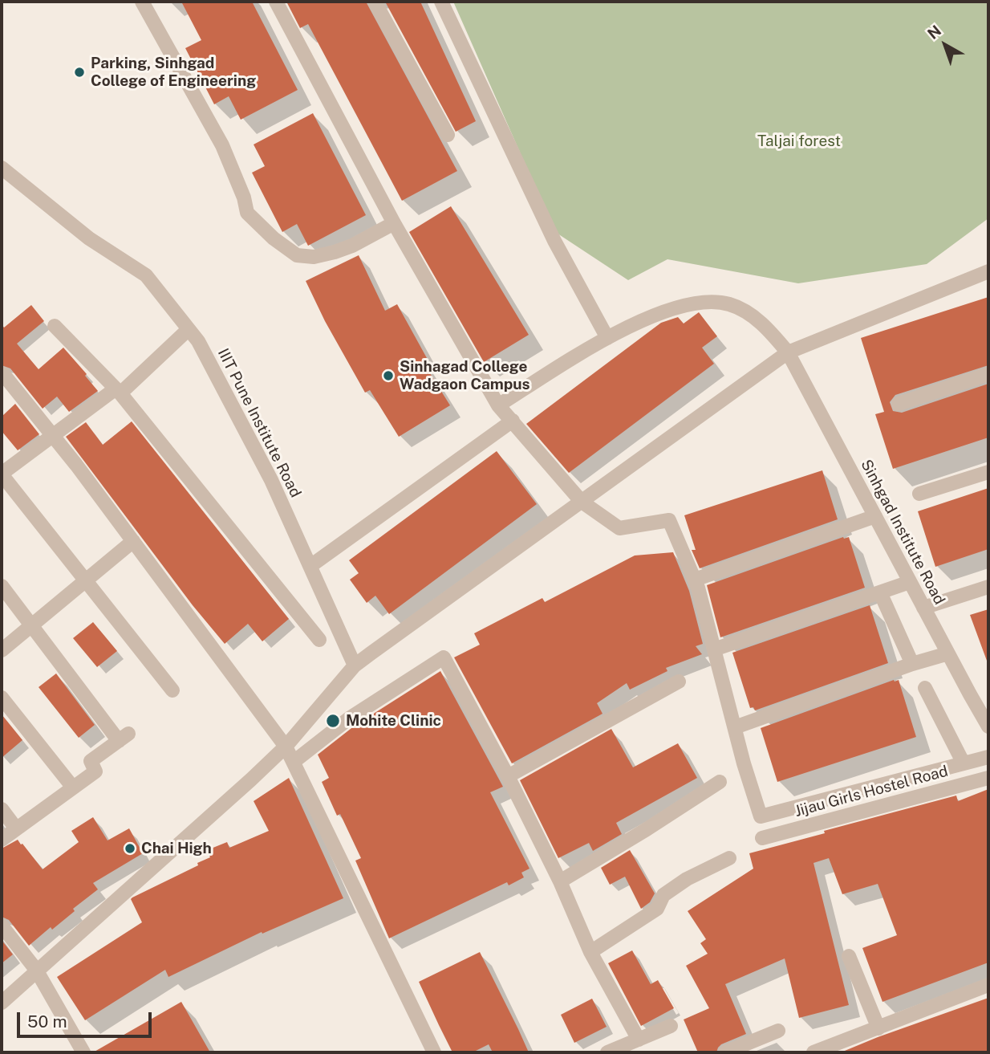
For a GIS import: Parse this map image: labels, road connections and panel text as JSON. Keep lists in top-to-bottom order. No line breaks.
{"streets":{"street":["IIIT Pune Institute Road","Sinhgad Institute Road","Jijau Girls Hostel Road"]},"parks":["Taljai forest"],"places":["Parking, Sinhgad College of Engineering","Sinhagad College Wadgaon Campus","Mohite Clinic","Chai High"],"scale_bar":"50 m","north":"top left"}
